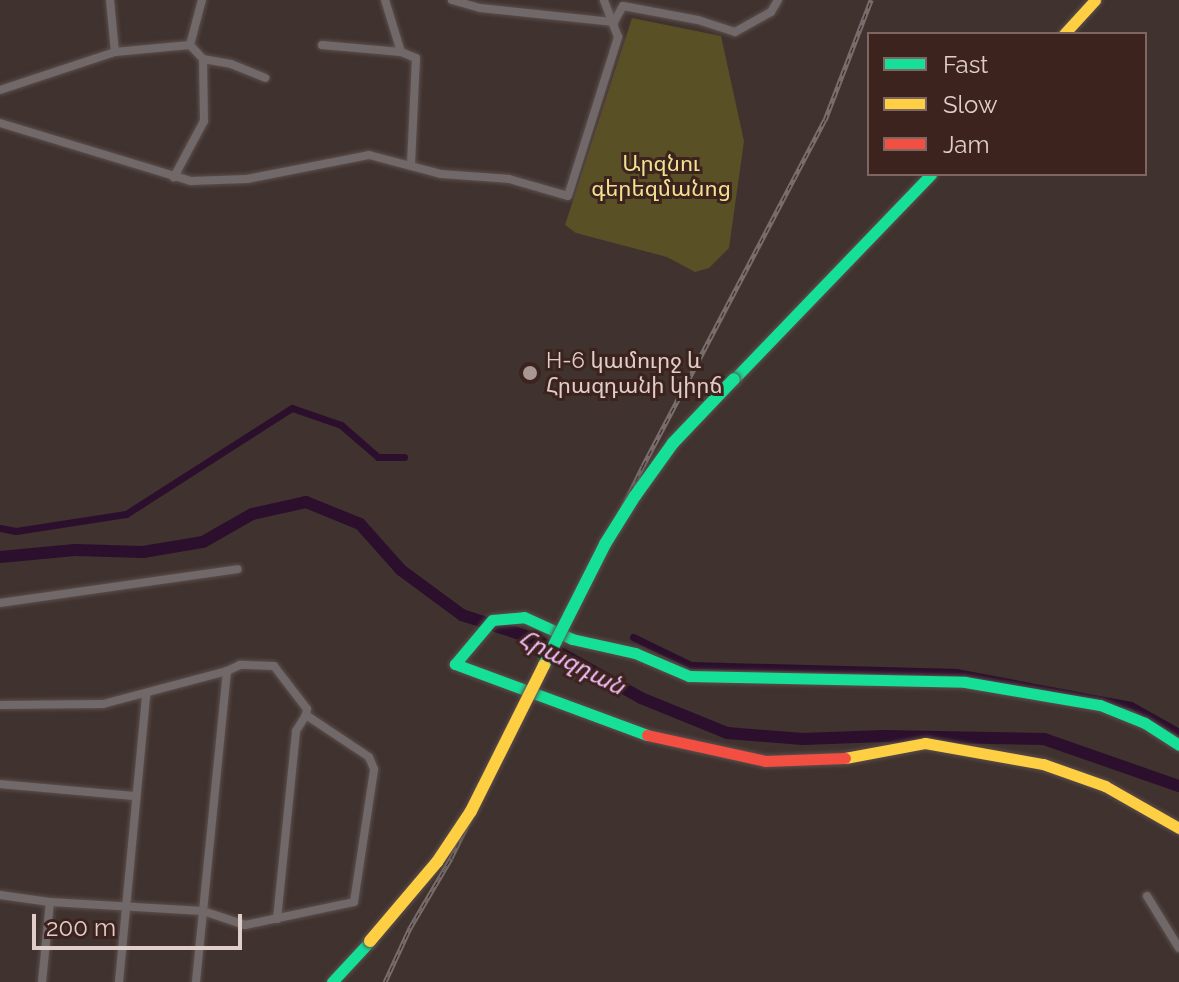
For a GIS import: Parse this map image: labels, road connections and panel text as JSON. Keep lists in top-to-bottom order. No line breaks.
{"water":["Հրազդան"],"parks":["Արզնու գերեզմանոց"],"places":["H-6 կամուրջ և Հրազդանի կիրճ"],"legend":["Fast","Slow","Jam"],"scale_bar":"200 m"}
